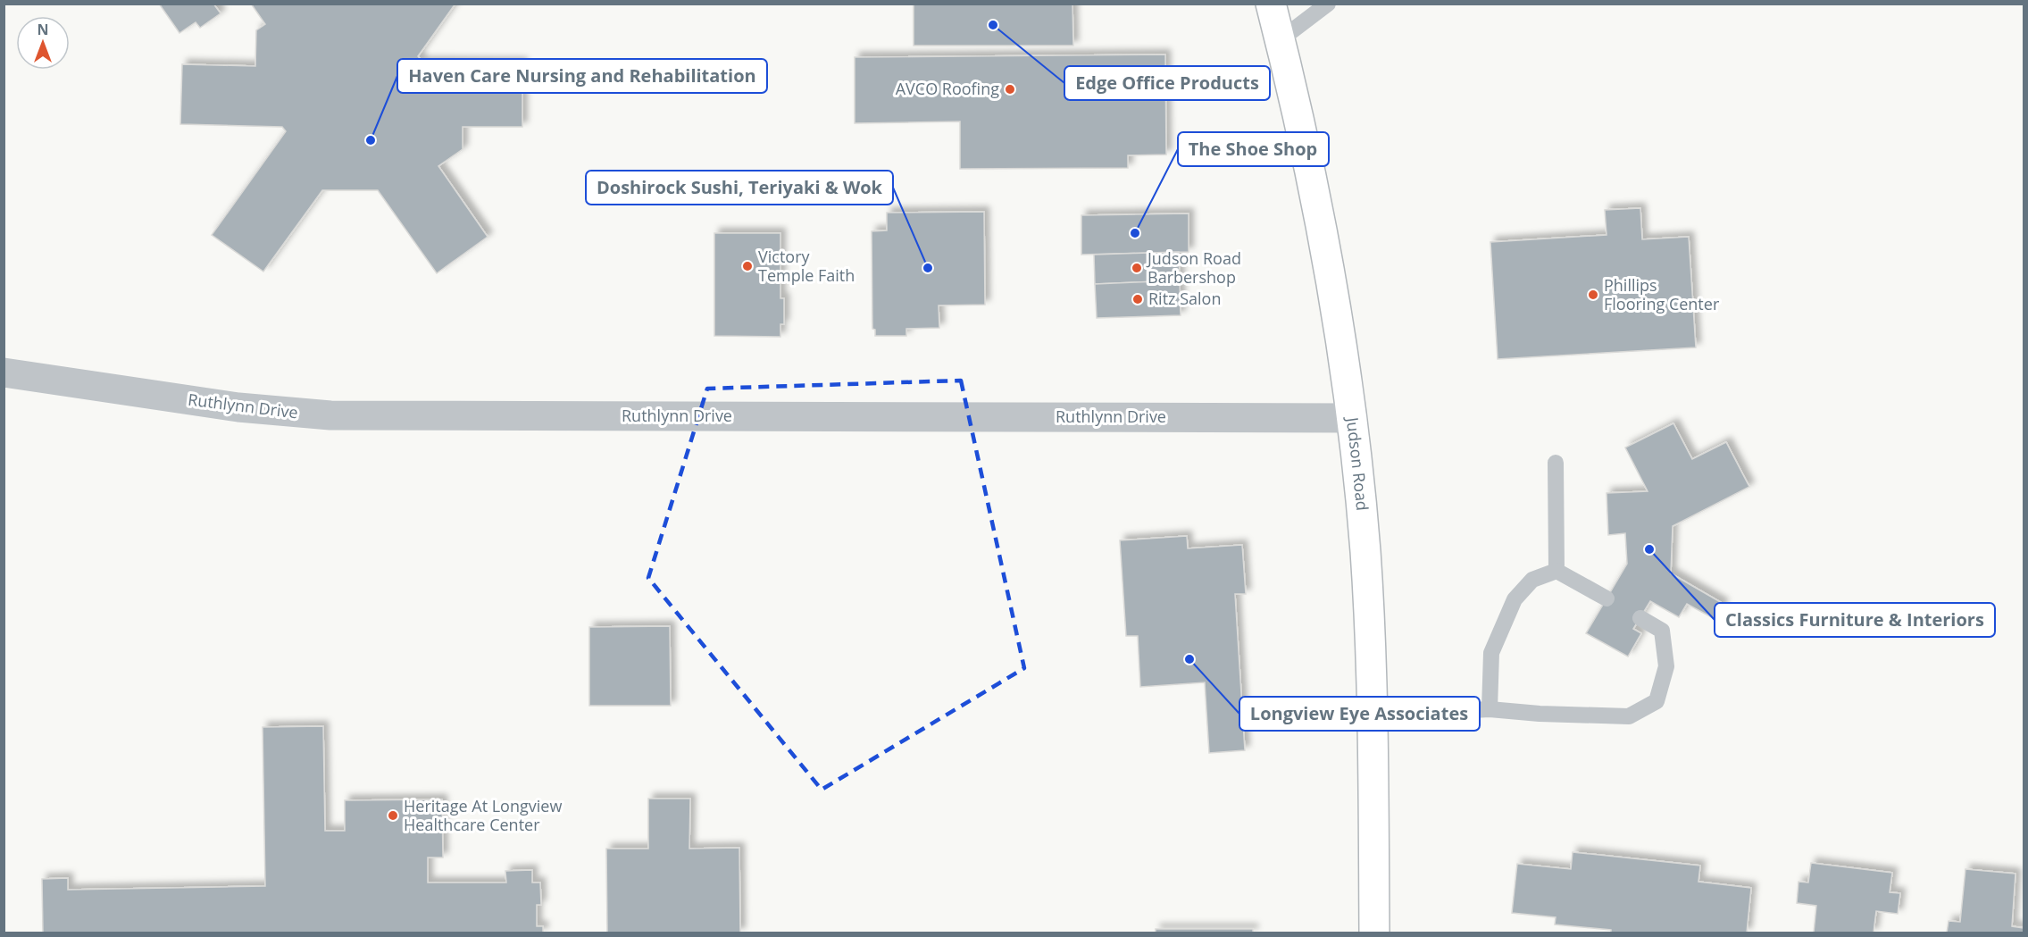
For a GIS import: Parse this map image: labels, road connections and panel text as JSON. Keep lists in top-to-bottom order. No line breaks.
{"streets":{"main road":["Judson Road"],"street":["Ruthlynn Drive"]},"crossings":[["Ruthlynn Drive","Judson Road"]],"places":["Edge Office Products","AVCO Roofing","Haven Care Nursing and Rehabilitation","The Shoe Shop","Victory Temple Faith","Doshirock Sushi, Teriyaki & Wok","Judson Road Barbershop","Phillips Flooring Center","Ritz Salon","Classics Furniture & Interiors","Longview Eye Associates","Heritage At Longview Healthcare Center"],"north":"top"}
